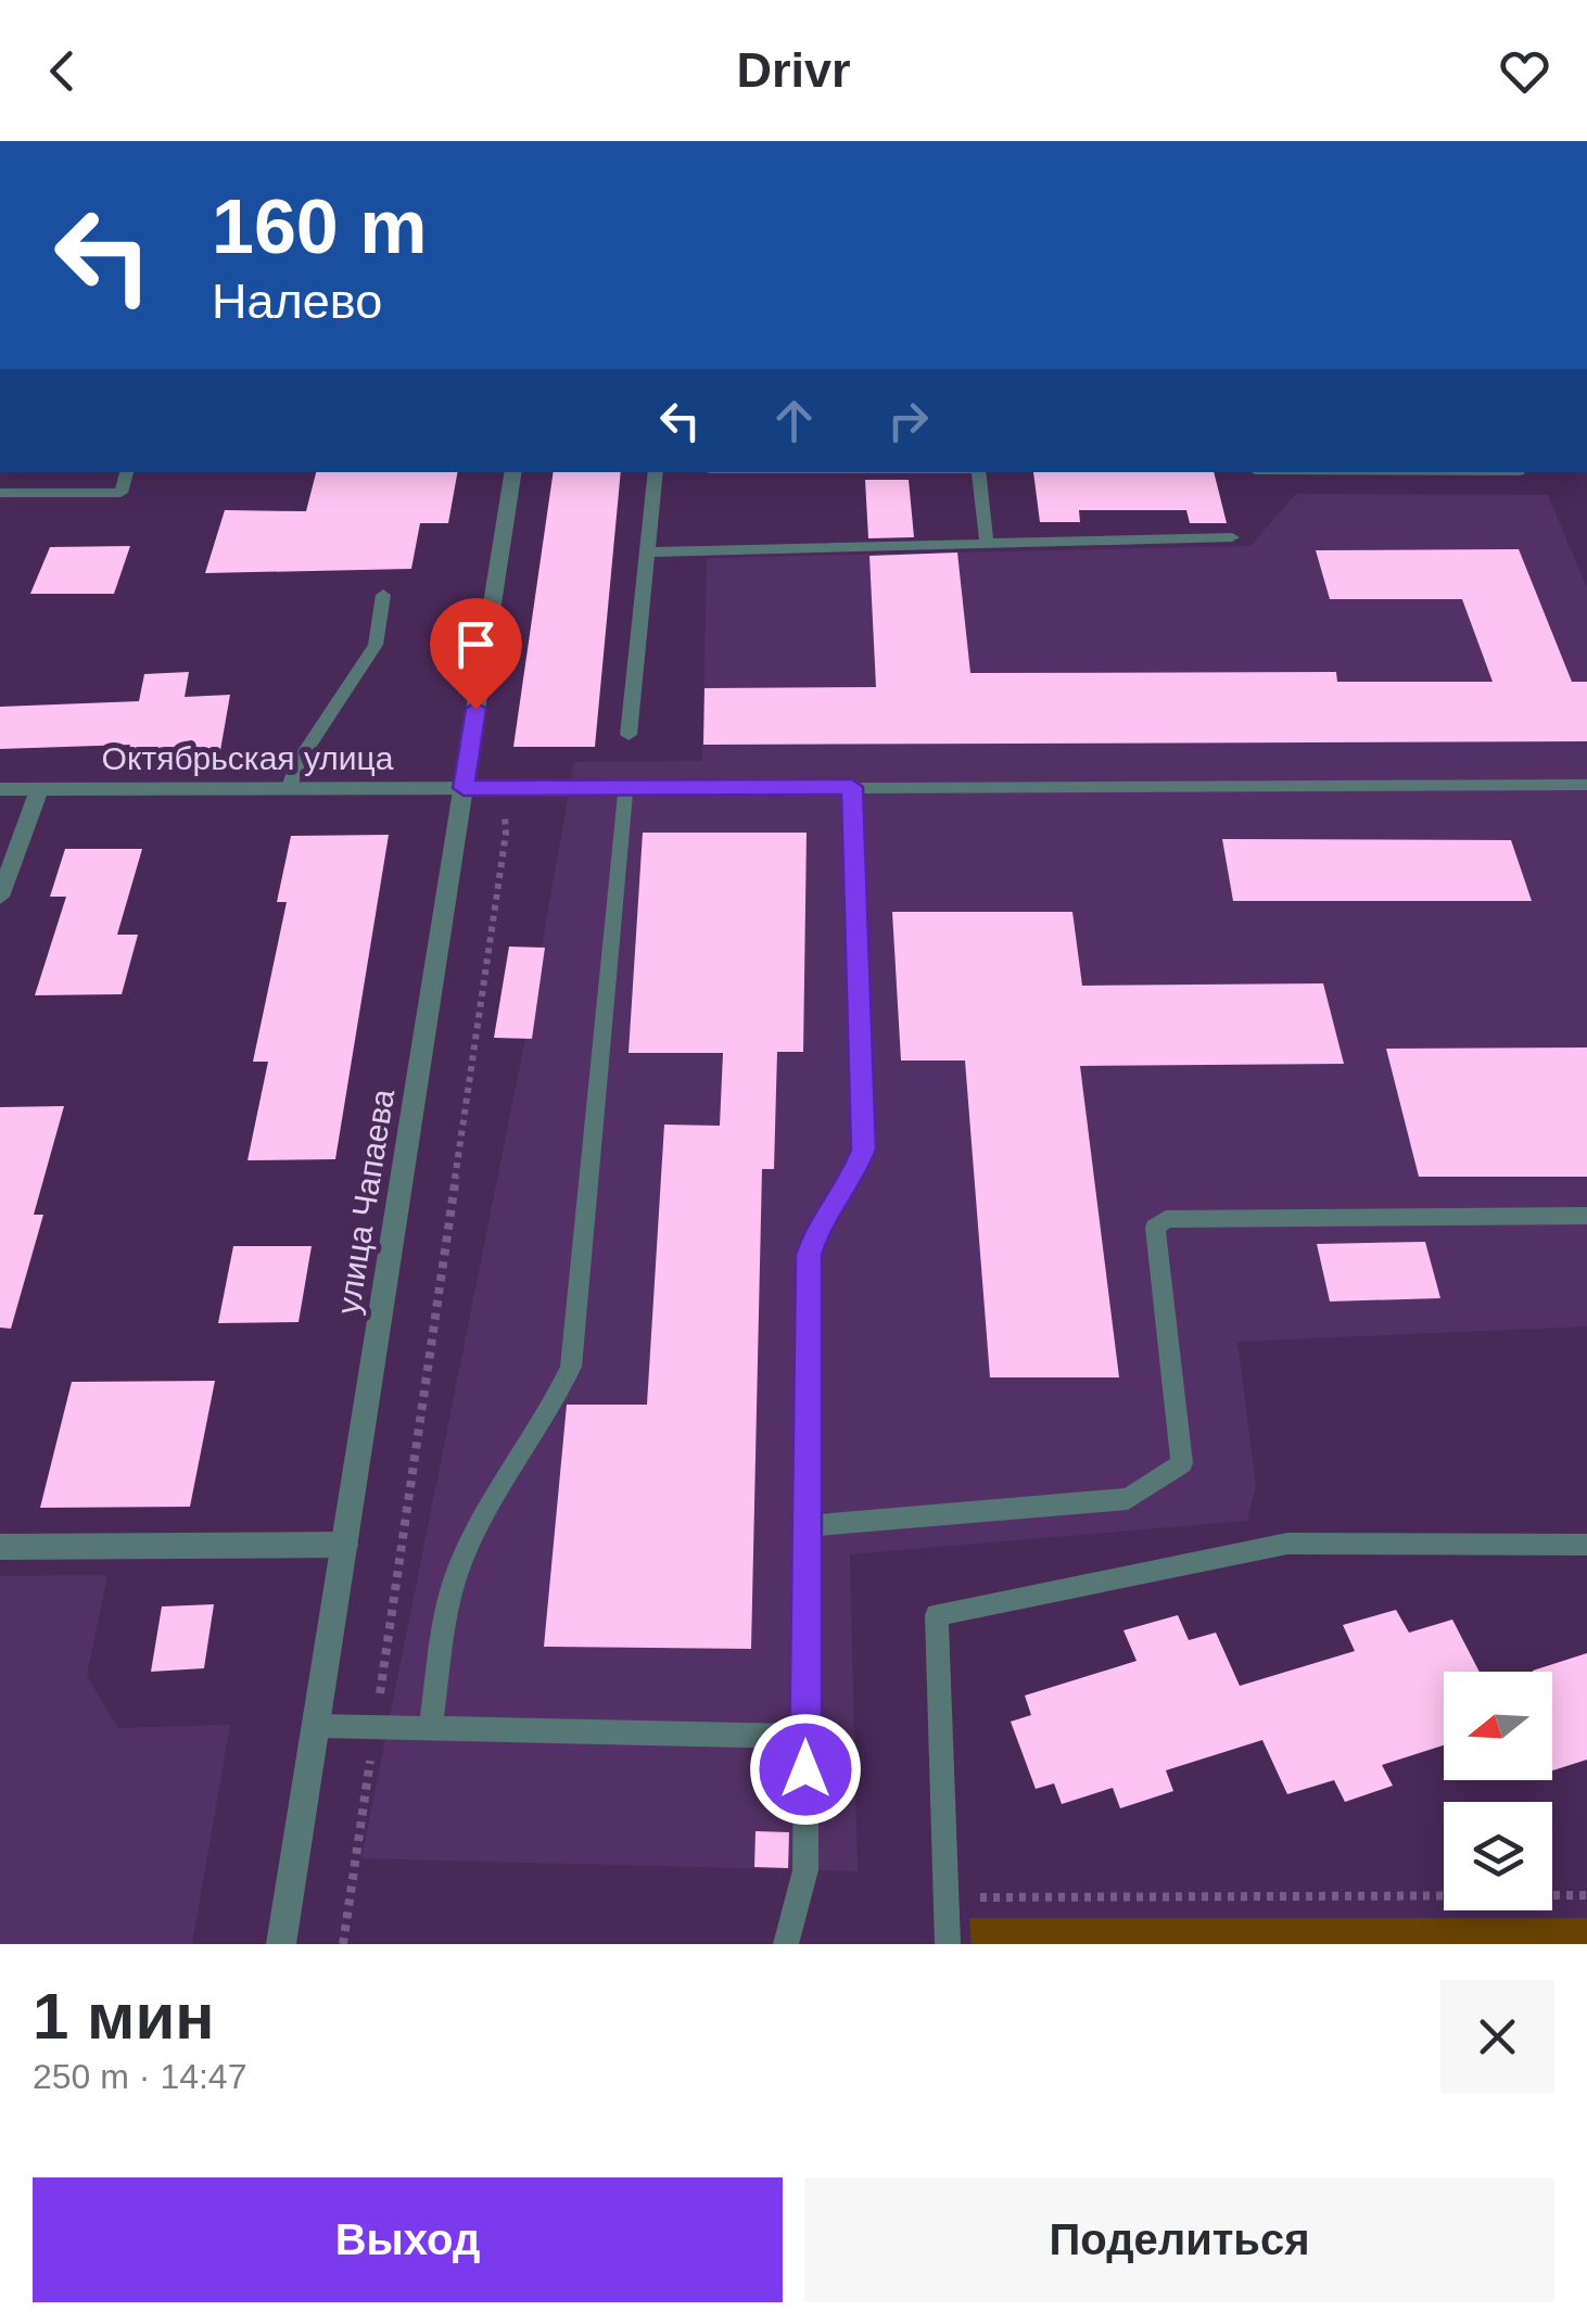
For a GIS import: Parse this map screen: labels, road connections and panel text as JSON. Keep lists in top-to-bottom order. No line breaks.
{"streets":{"street":["Октябрьская улица","улица Чапаева"]},"crossings":[["Октябрьская улица","улица Чапаева"]],"north":"left","page":{"header":"Drivr","turn":["160 m","Налево"],"heading":["1 мин","250 m · 14:47"],"buttons":["Выход","Поделиться"]}}
